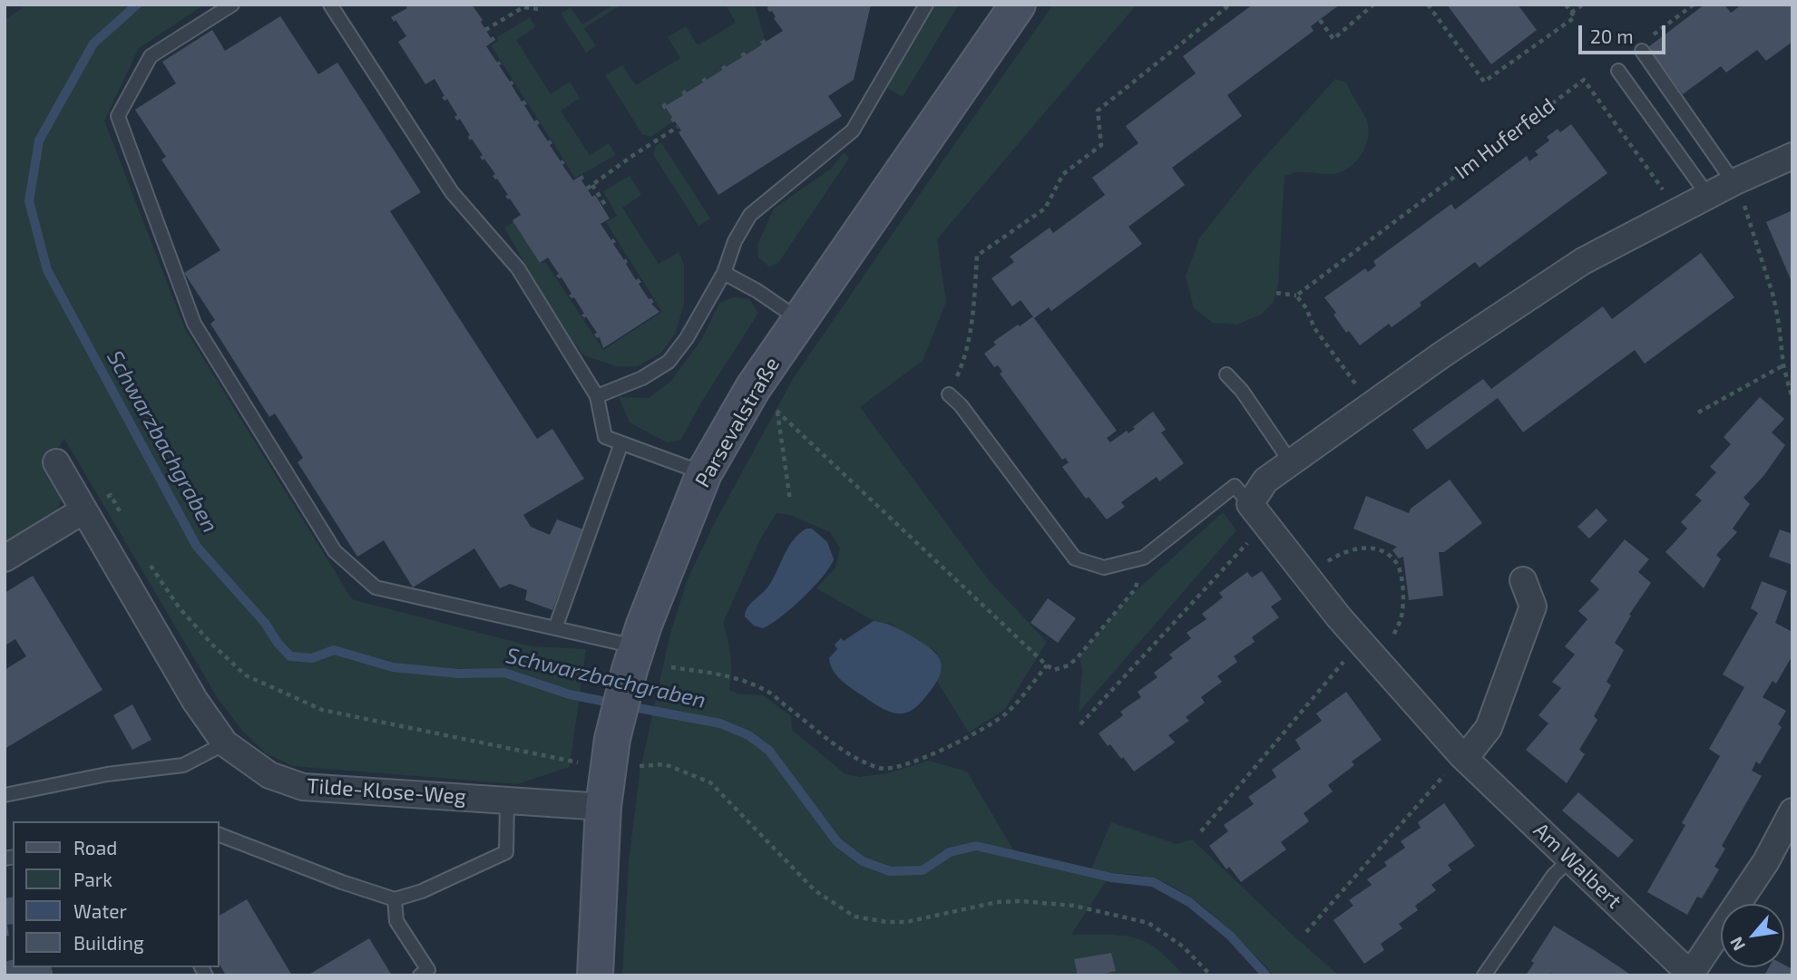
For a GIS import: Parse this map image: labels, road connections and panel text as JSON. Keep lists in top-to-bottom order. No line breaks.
{"streets":{"street":["Parsevalstraße","Tilde-Klose-Weg","Am Walbert"],"path":["Im Huferfeld"]},"crossings":[["Parsevalstraße","Tilde-Klose-Weg"]],"water":["Schwarzbachgraben"],"legend":["Road","Park","Water","Building"],"scale_bar":"20 m","north":"bottom left"}
